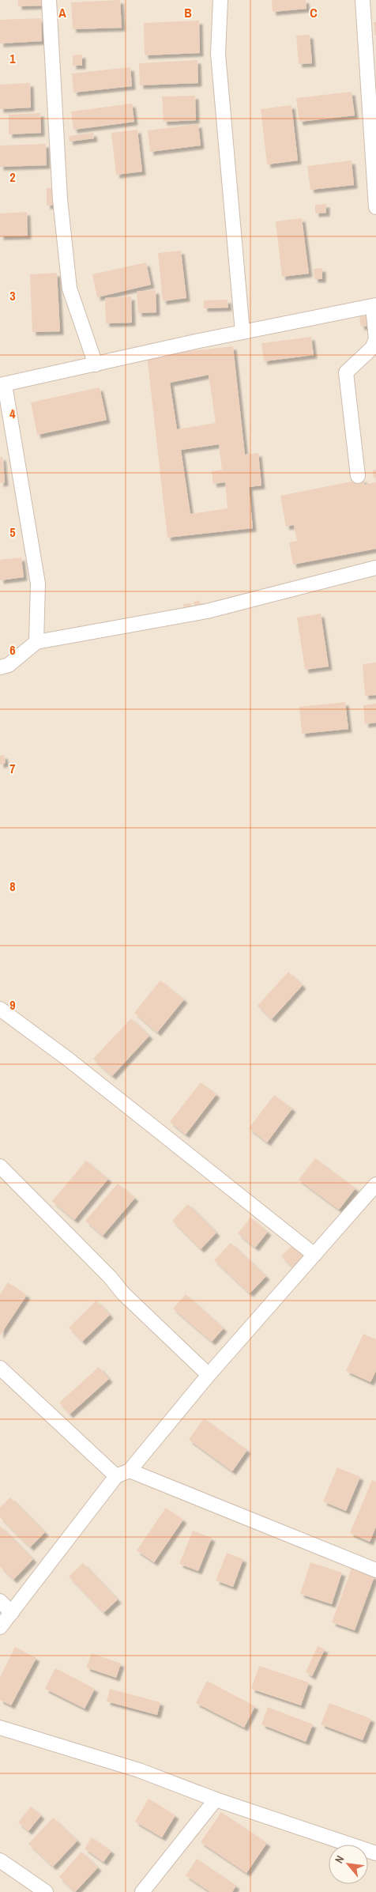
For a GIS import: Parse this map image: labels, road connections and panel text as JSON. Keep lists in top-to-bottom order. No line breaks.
{"north":"top left","grid":{"columns":["A","B","C"],"rows":["1","2","3","4","5","6","7","8","9"]}}
